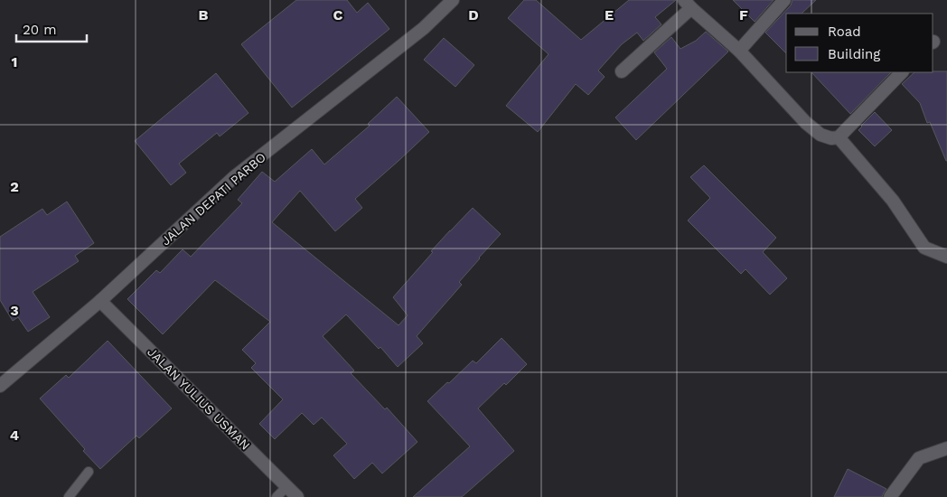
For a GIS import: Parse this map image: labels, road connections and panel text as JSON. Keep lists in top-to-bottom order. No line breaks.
{"streets":{"street":["JALAN DEPATI PARBO","JALAN YULIUS USMAN"]},"crossings":[["JALAN DEPATI PARBO","JALAN YULIUS USMAN"]],"legend":["Road","Building"],"scale_bar":"20 m","grid":{"columns":["B","C","D","E","F"],"rows":["1","2","3","4"]}}
